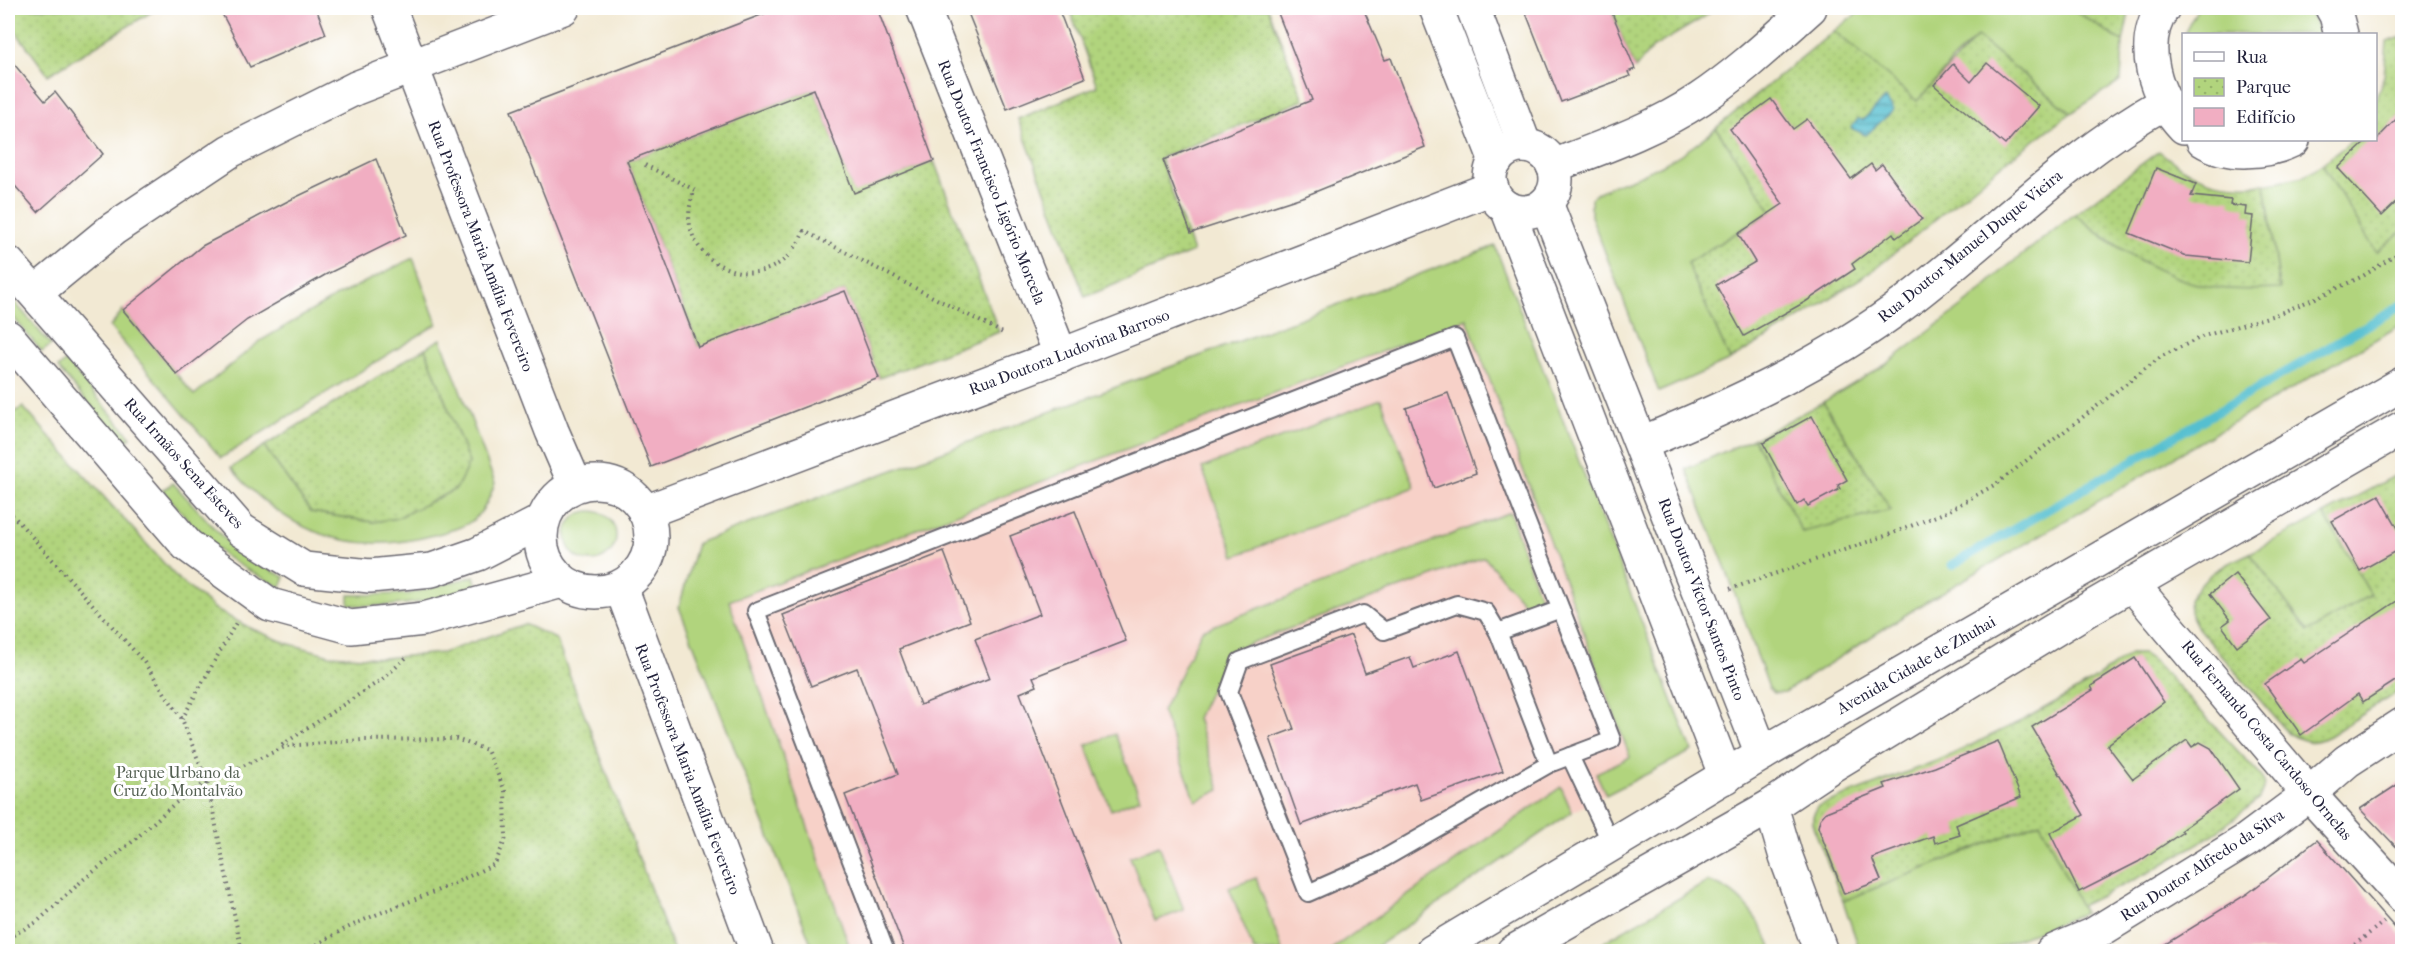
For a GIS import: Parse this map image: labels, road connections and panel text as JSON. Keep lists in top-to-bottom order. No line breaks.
{"streets":{"street":["Rua Doutor Francisco Ligório Morcela","Rua Professora Maria Amália Fevereiro","Rua Doutor Manuel Duque Vieira","Rua Doutora Ludovina Barroso","Rua Irmãos Sena Esteves","Rua Doutor Víctor Santos Pinto","Avenida Cidade de Zhuhai","Rua Fernando Costa Cardoso Ornelas","Rua Doutor Alfredo da Silva"]},"crossings":[["Rua Doutor Francisco Ligório Morcela","Rua Doutora Ludovina Barroso"],["Rua Professora Maria Amália Fevereiro","Rua Doutora Ludovina Barroso"],["Rua Professora Maria Amália Fevereiro","Rua Irmãos Sena Esteves"],["Rua Doutor Manuel Duque Vieira","Rua Doutor Víctor Santos Pinto"],["Rua Doutora Ludovina Barroso","Rua Irmãos Sena Esteves"],["Rua Doutora Ludovina Barroso","Rua Doutor Víctor Santos Pinto"],["Rua Doutor Víctor Santos Pinto","Avenida Cidade de Zhuhai"],["Rua Fernando Costa Cardoso Ornelas","Rua Doutor Alfredo da Silva"]],"parks":["Parque Urbano da Cruz do Montalvão"],"legend":["Rua","Parque","Edifício"]}
